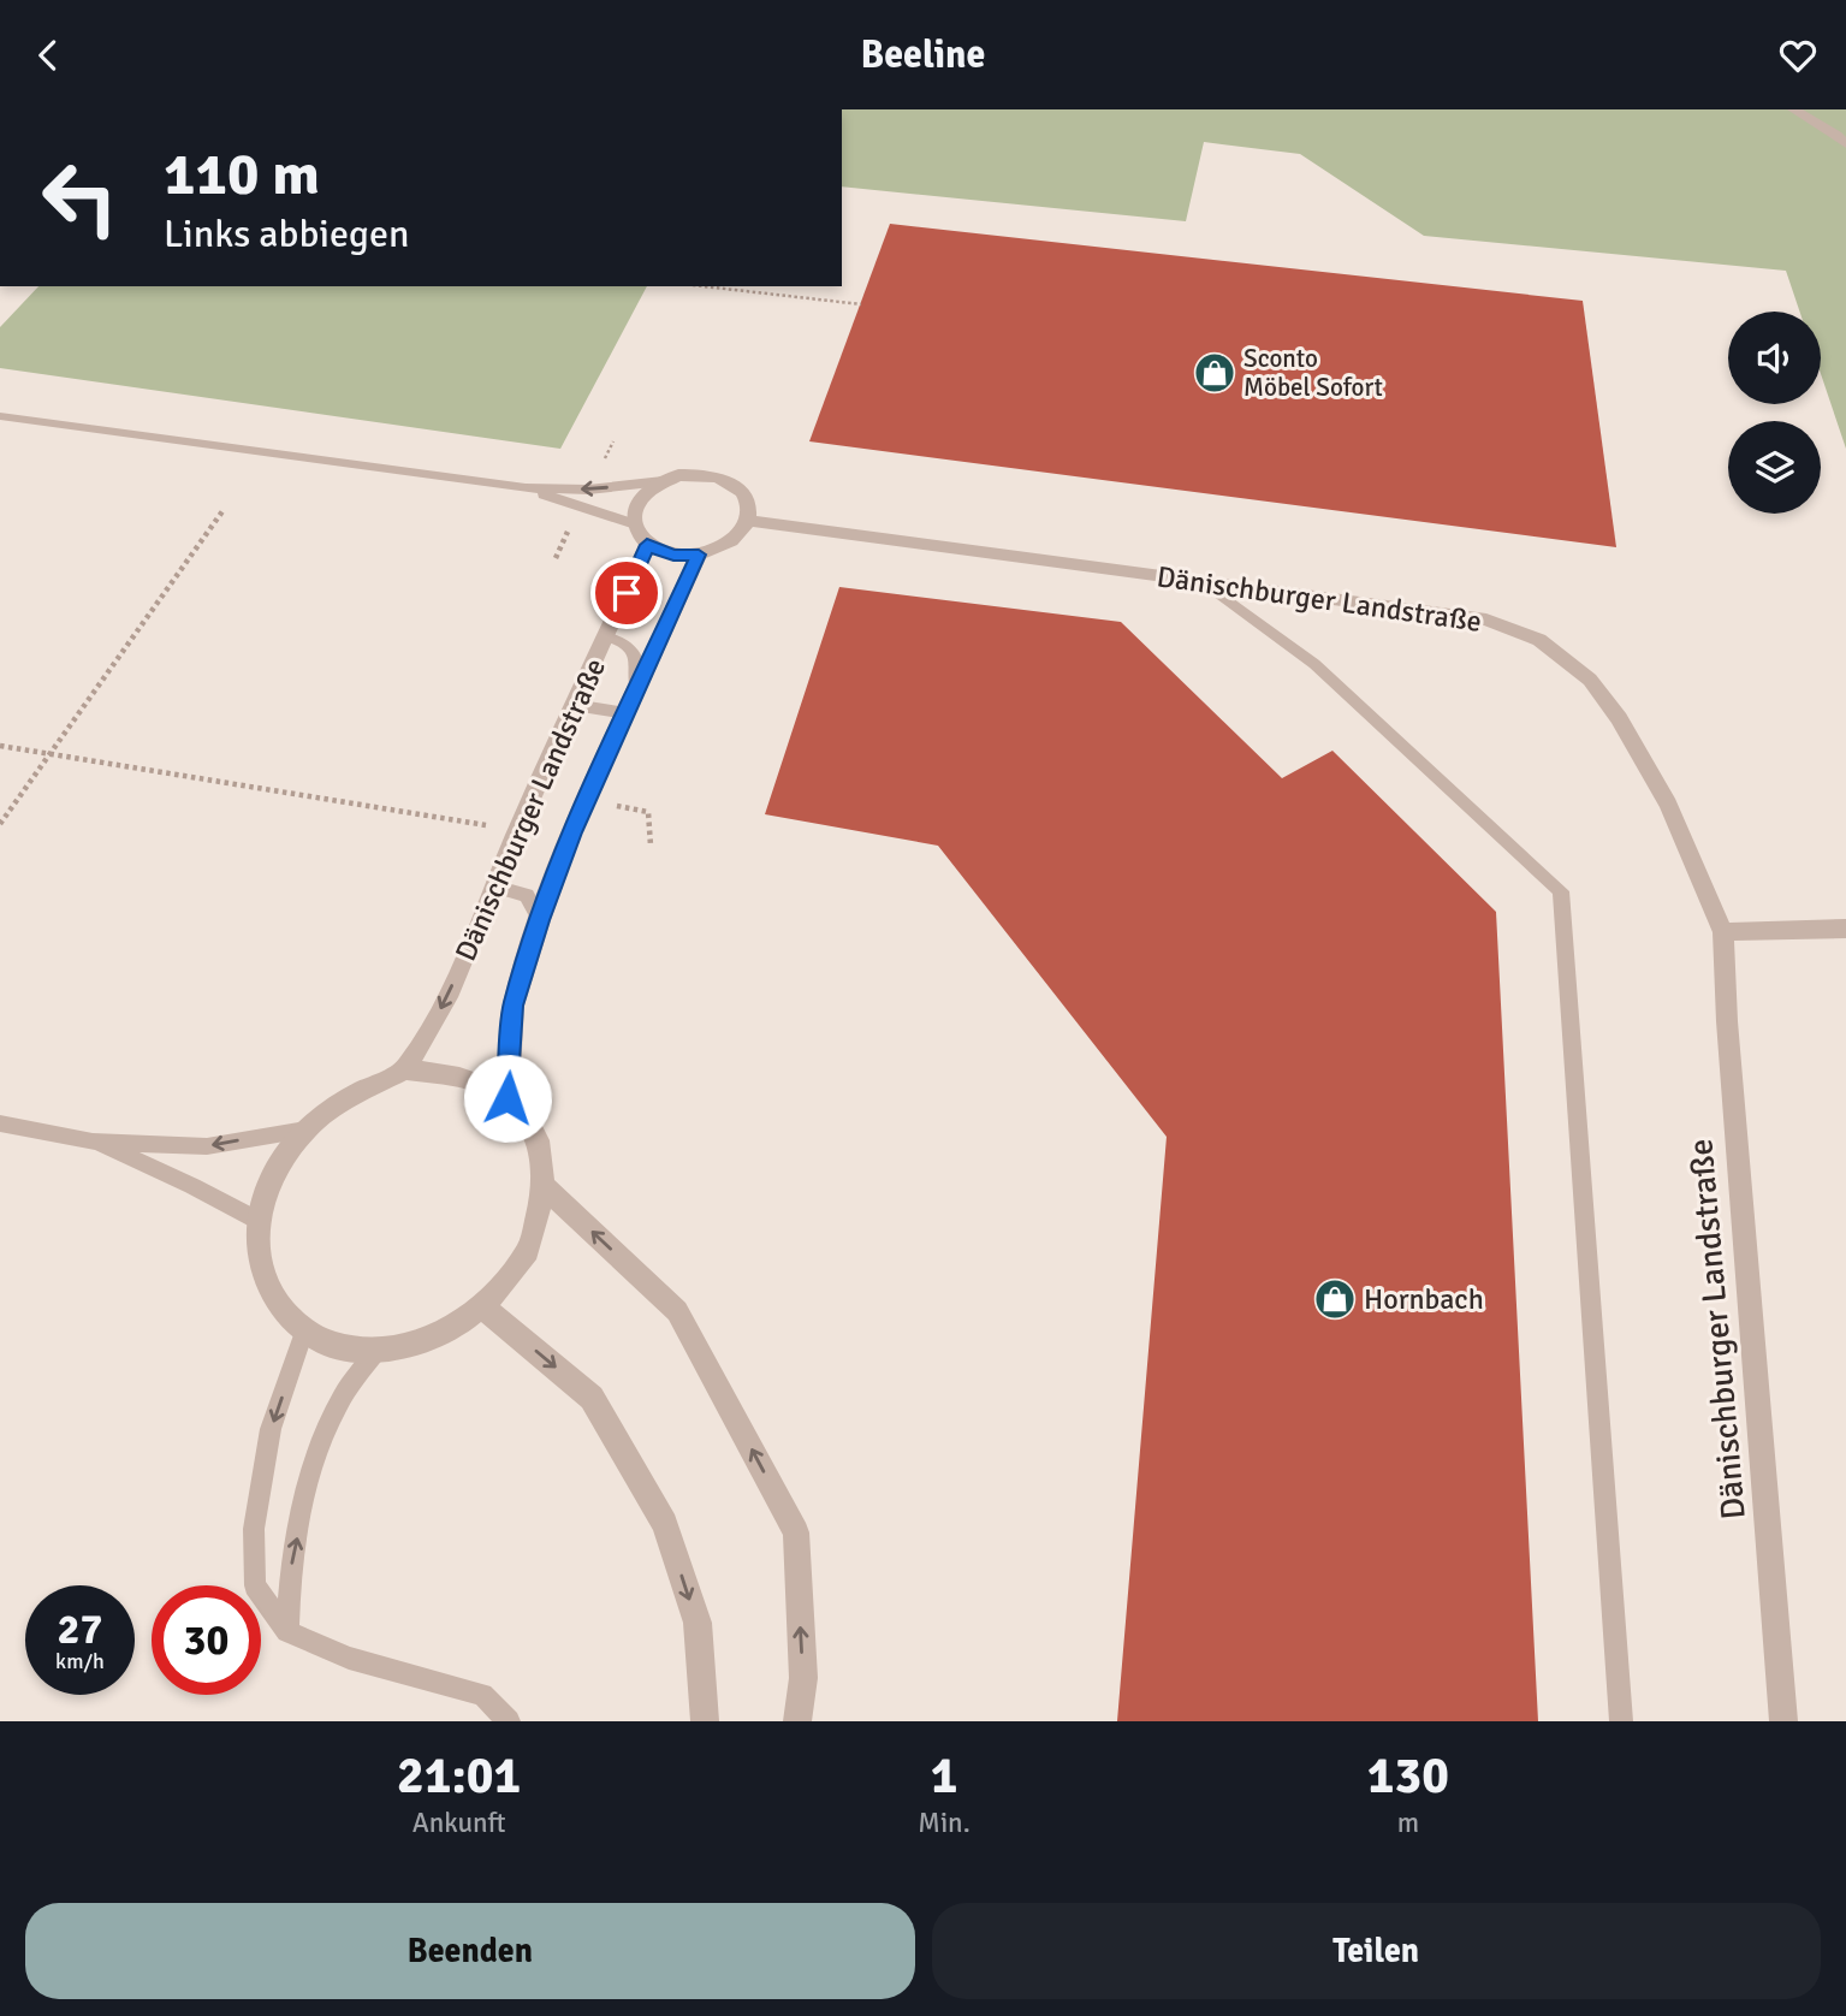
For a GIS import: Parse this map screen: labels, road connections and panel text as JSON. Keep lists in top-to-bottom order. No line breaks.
{"streets":{"street":["Dänischburger Landstraße"]},"places":{"shop":["Sconto Möbel Sofort","Hornbach"]},"page":{"header":"Beeline","turn":["110 m","Links abbiegen"],"speed":"27 km/h","limit":"30","eta":["21:01","Ankunft","1","Min.","130","m"],"buttons":["Beenden","Teilen"]}}
